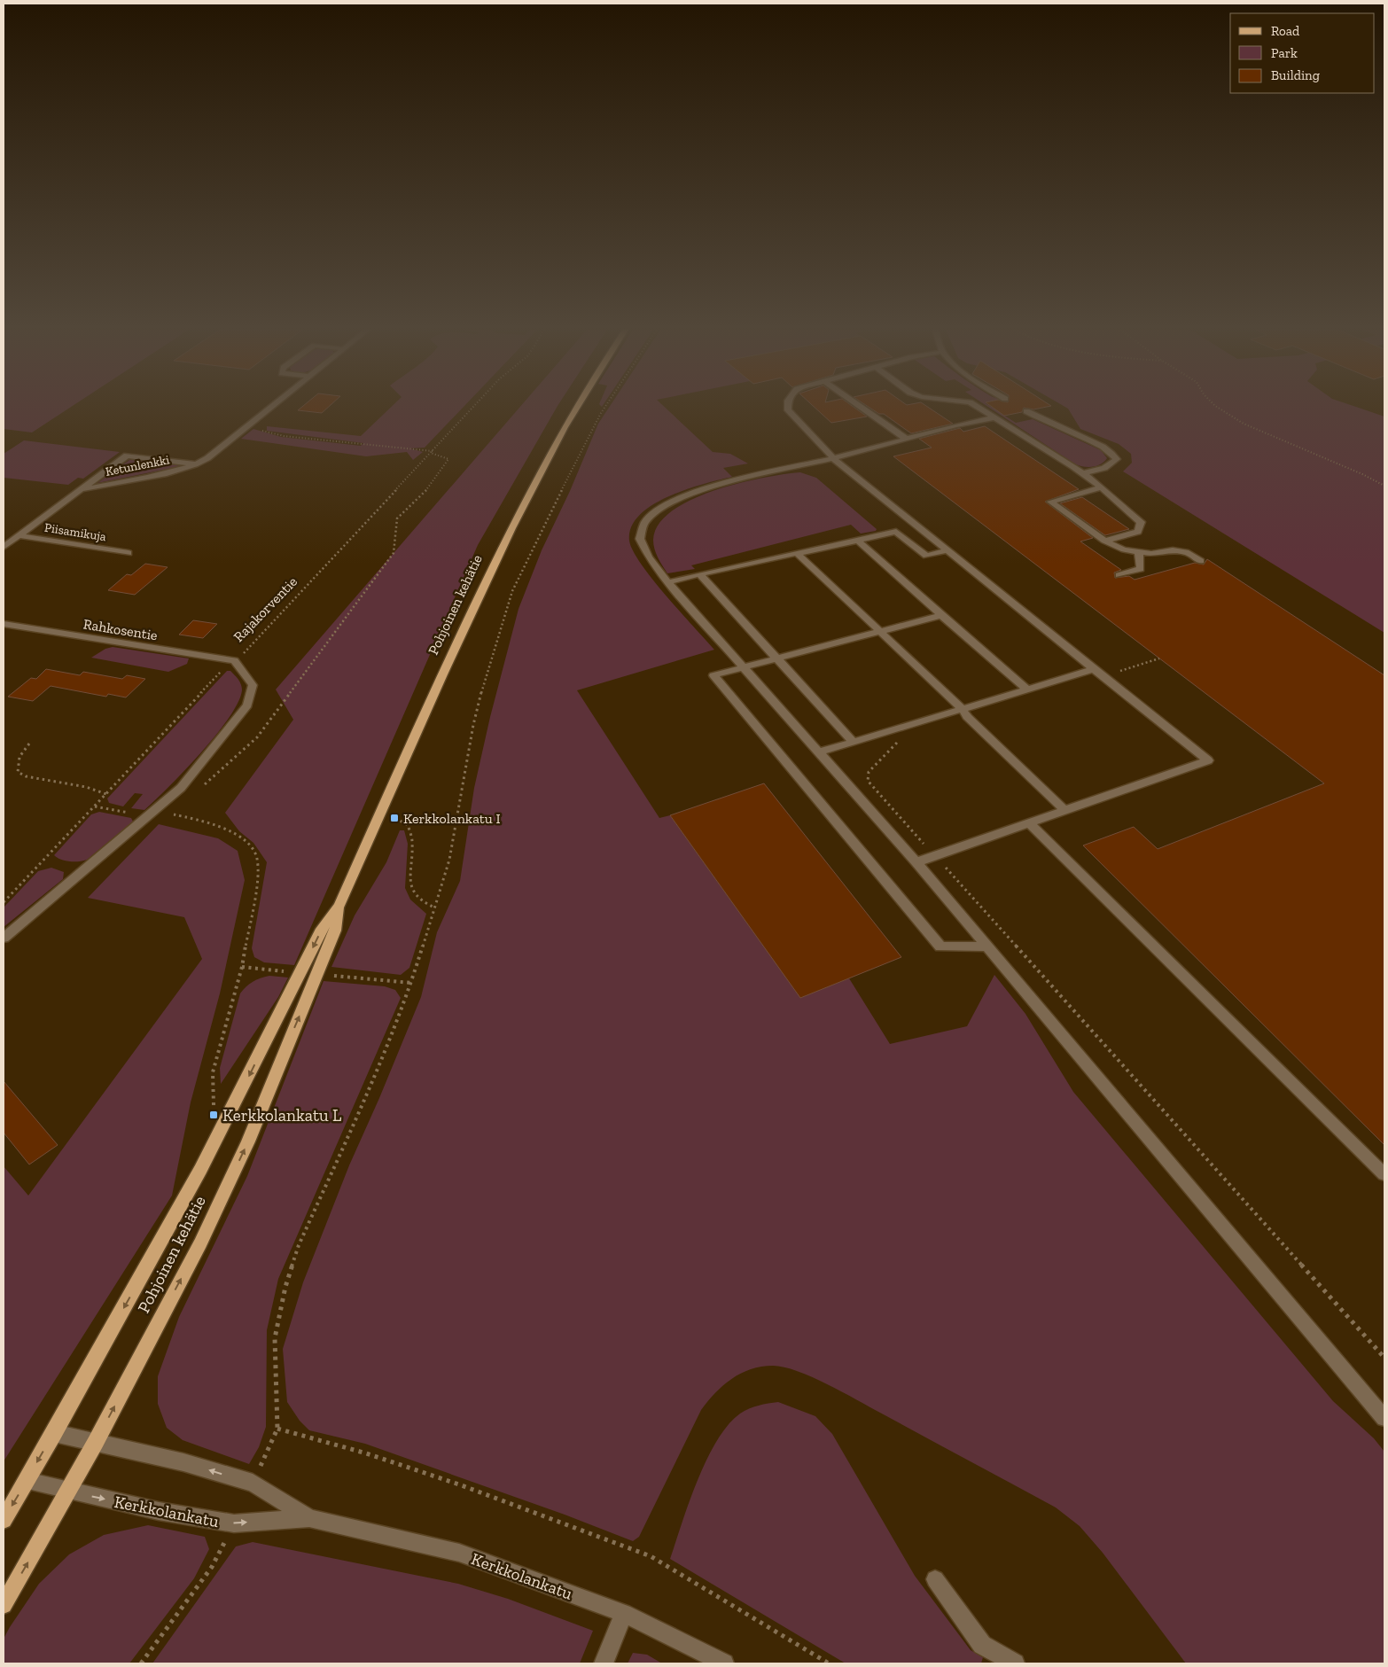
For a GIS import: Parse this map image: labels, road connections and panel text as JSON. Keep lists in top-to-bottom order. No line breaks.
{"streets":{"main road":["Pohjoinen kehätie"],"street":["Ketunlenkki","Piisamikuja","Rajakorventie","Rahkosentie","Kerkkolankatu"]},"crossings":[["Ketunlenkki","Piisamikuja"],["Pohjoinen kehätie","Kerkkolankatu"],["Rajakorventie","Rahkosentie"]],"places":{"transit":["Kerkkolankatu I","Kerkkolankatu L"]},"legend":["Road","Park","Building"]}
